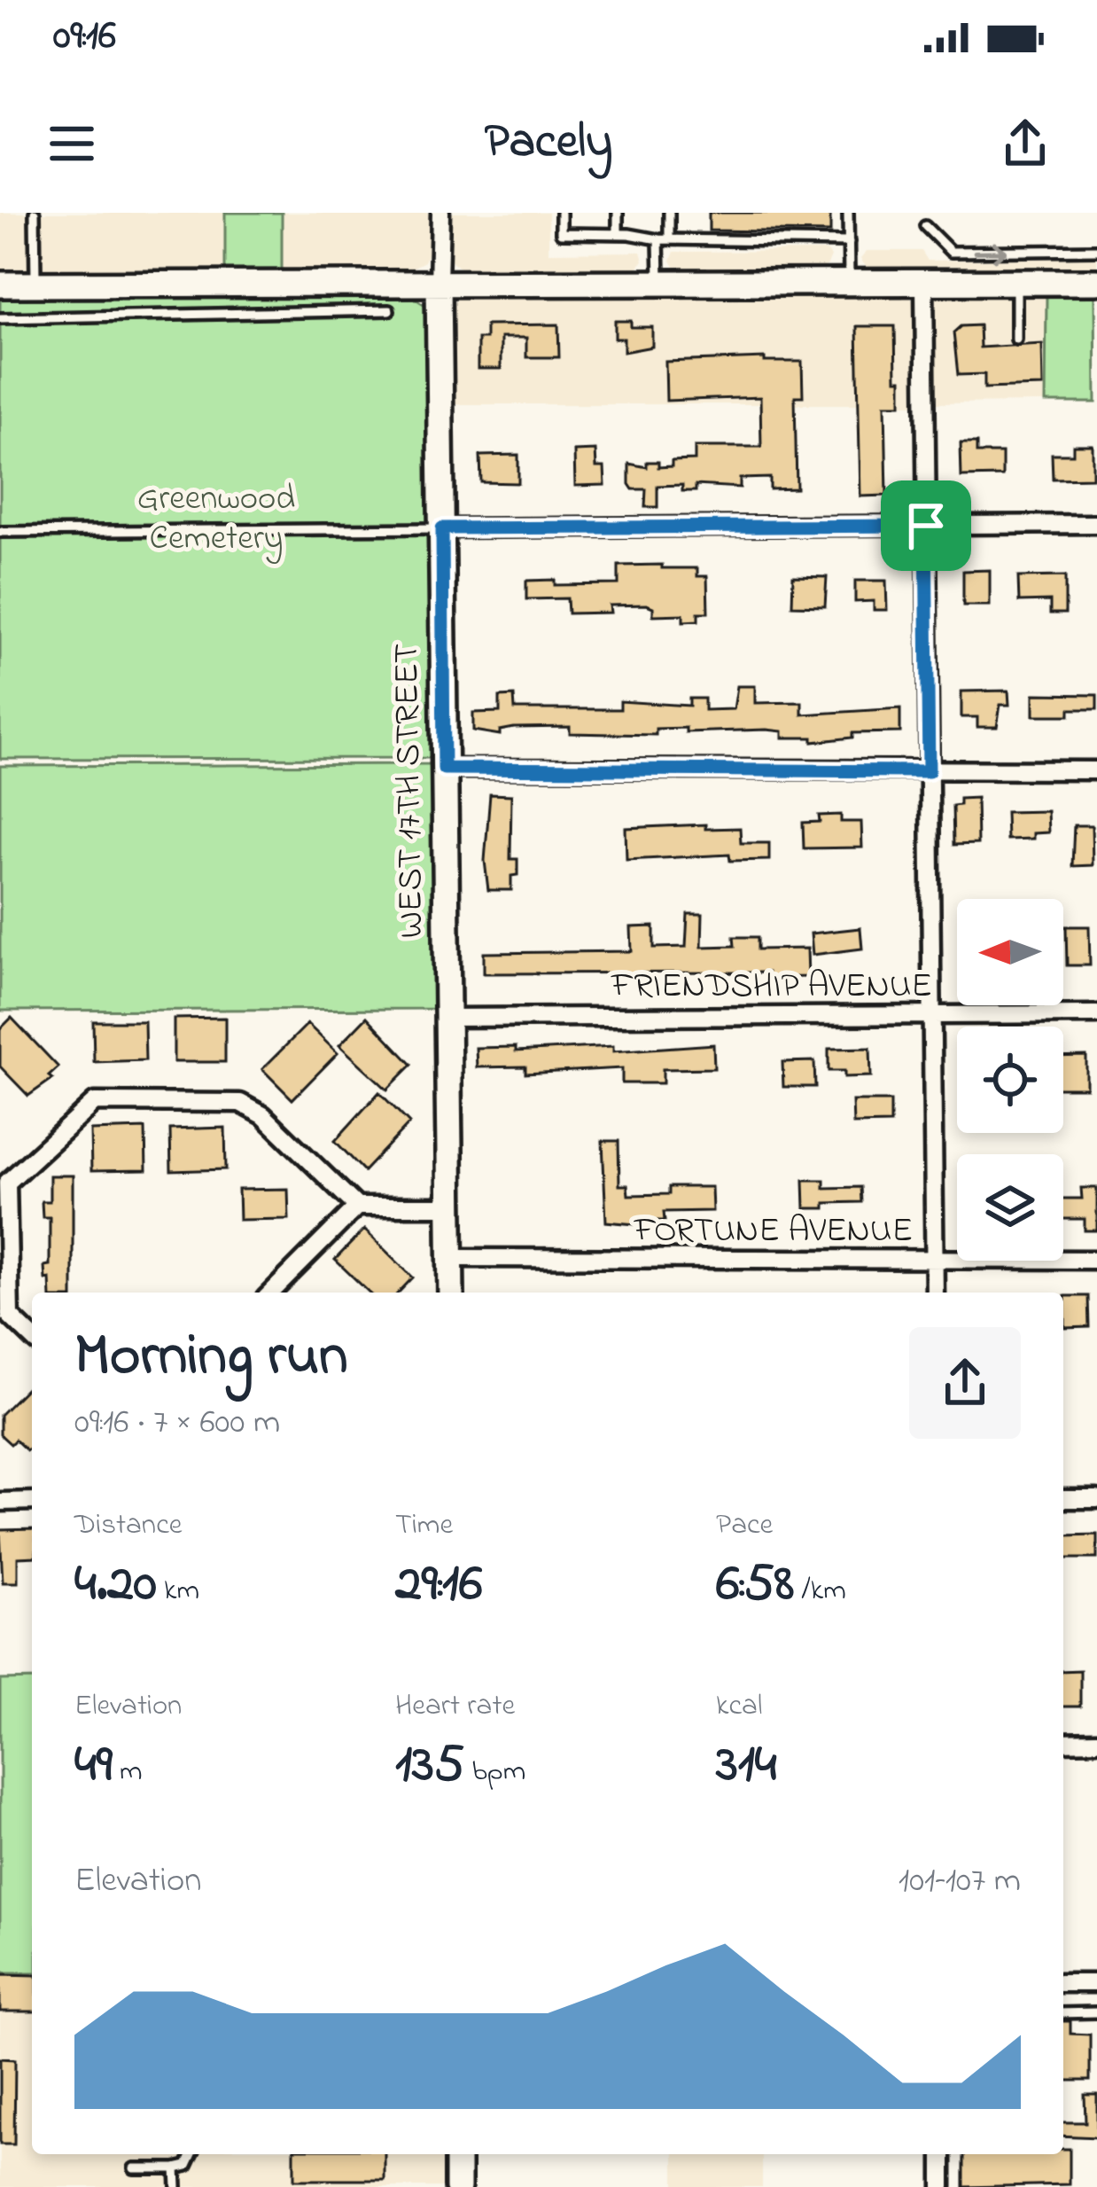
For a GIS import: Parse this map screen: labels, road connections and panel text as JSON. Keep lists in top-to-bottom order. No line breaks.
{"streets":{"main road":["WEST 17TH STREET"],"street":["FRIENDSHIP AVENUE","FORTUNE AVENUE"]},"crossings":[["WEST 17TH STREET","FRIENDSHIP AVENUE"],["WEST 17TH STREET","FORTUNE AVENUE"]],"parks":["Greenwood Cemetery"],"north":"left","page":{"status":"09:16","header":"Pacely","heading":["Morning run","09:16 · 7 × 600 m"],"stats":[["Distance","4.20 km"],["Time","29:16"],["Pace","6:58 /km"],["Elevation","49 m"],["Heart rate","135 bpm"],["kcal","314"]],"chart":["Elevation","101–107 m"]}}
